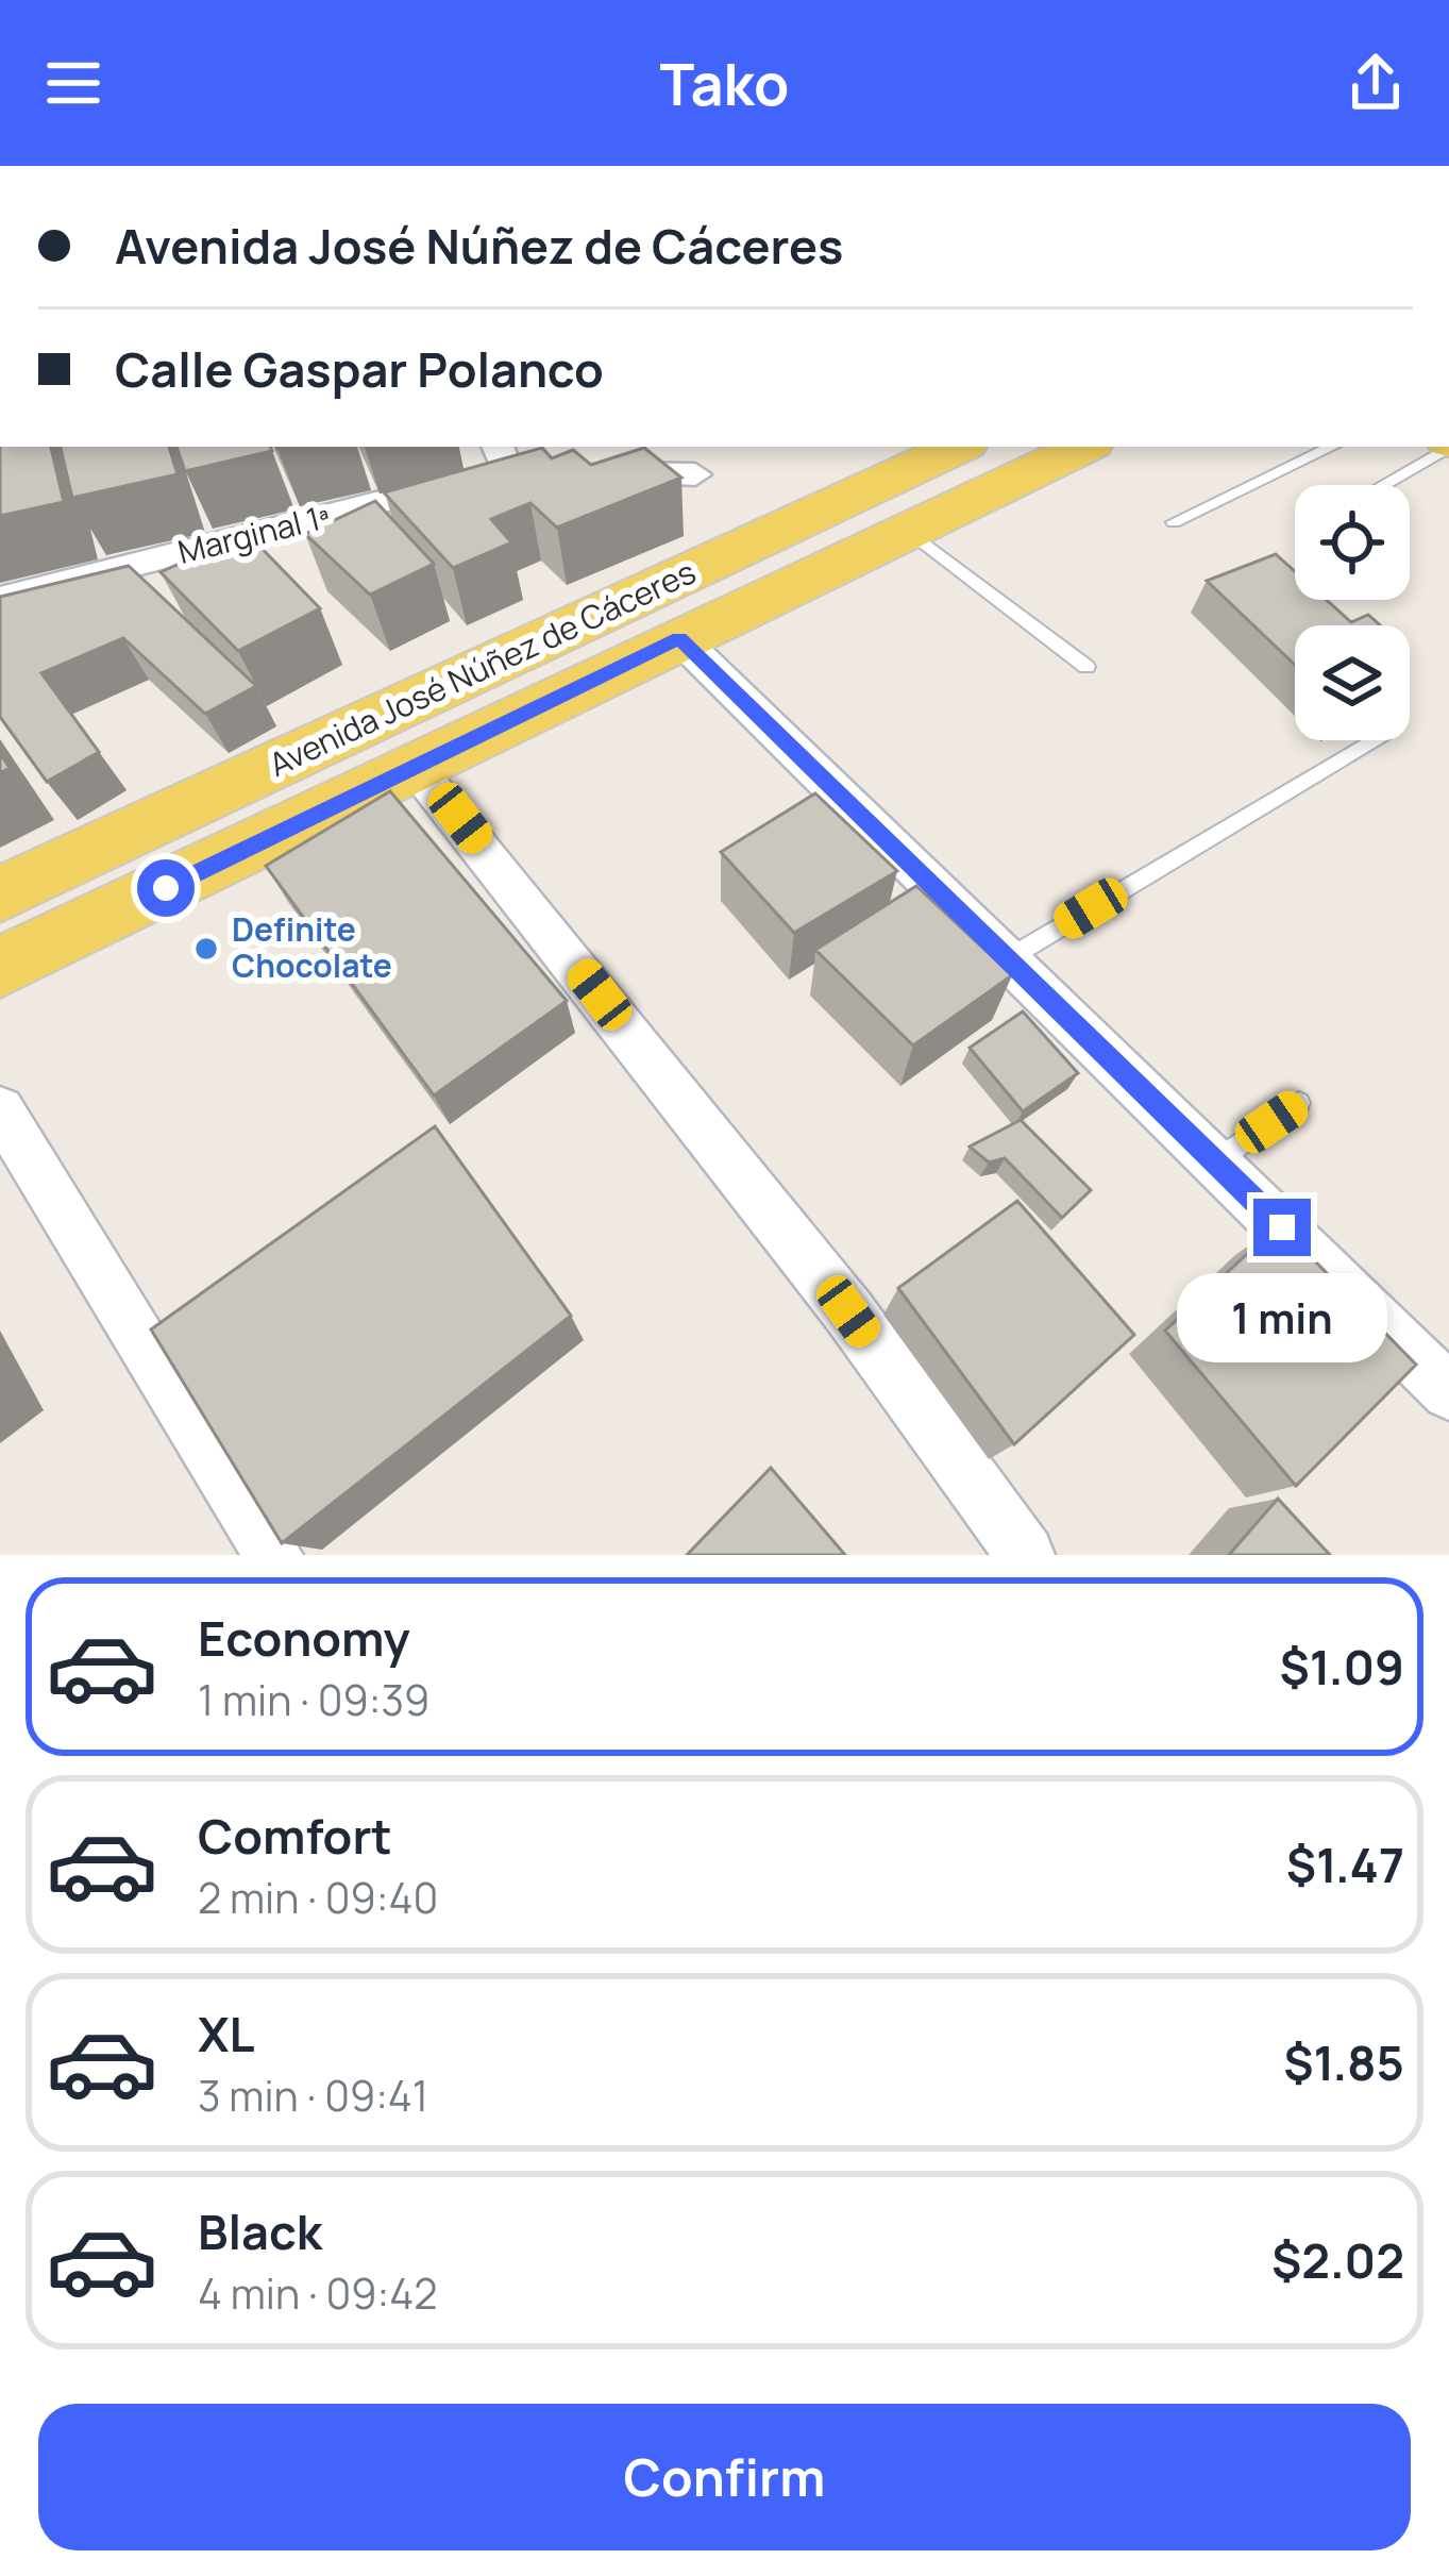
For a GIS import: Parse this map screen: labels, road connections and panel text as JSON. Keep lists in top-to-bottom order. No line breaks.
{"streets":{"main road":["Avenida José Núñez de Cáceres"],"street":["Marginal 1ª"]},"places":["Definite Chocolate"],"page":{"header":"Tako","banner":["Avenida José Núñez de Cáceres","Calle Gaspar Polanco"],"bubble":"1 min","list":[{"name":"Economy","note":"1 min · 09:39","value":"$1.09"},{"name":"Comfort","note":"2 min · 09:40","value":"$1.47"},{"name":"XL","note":"3 min · 09:41","value":"$1.85"},{"name":"Black","note":"4 min · 09:42","value":"$2.02"}],"buttons":"Confirm"}}
